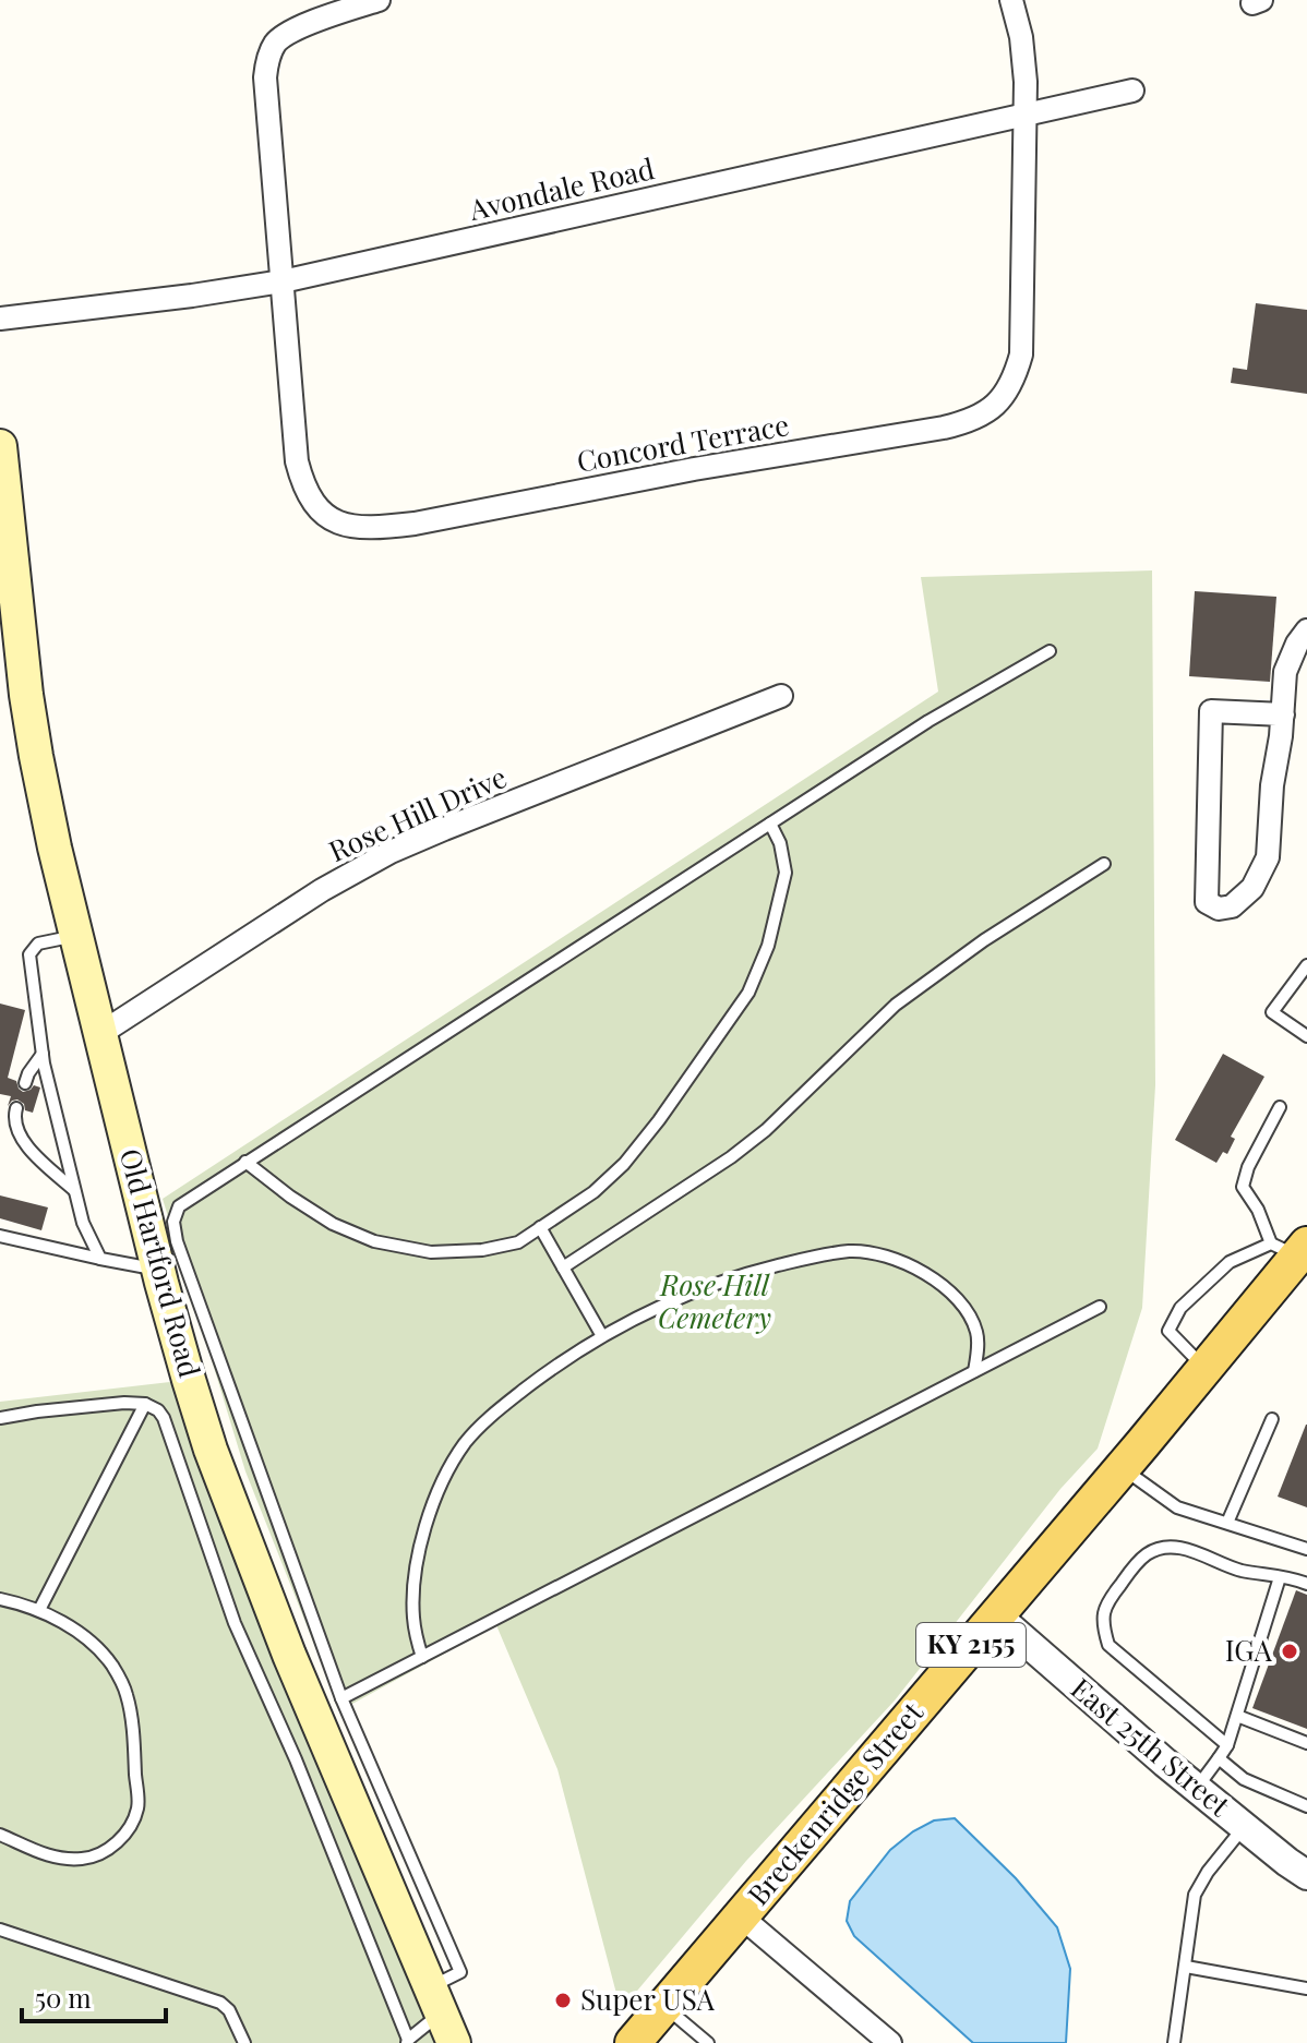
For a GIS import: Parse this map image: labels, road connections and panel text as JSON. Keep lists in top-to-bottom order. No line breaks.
{"streets":{"main road":["Old Hartford Road","KY 2155","Breckenridge Street"],"street":["Avondale Road","Concord Terrace","Rose Hill Drive","East 25th Street"]},"crossings":[["Avondale Road","Concord Terrace"],["Rose Hill Drive","Old Hartford Road"],["East 25th Street","Breckenridge Street"]],"parks":["Rose Hill Cemetery"],"places":["IGA","Super USA"],"scale_bar":"50 m"}
